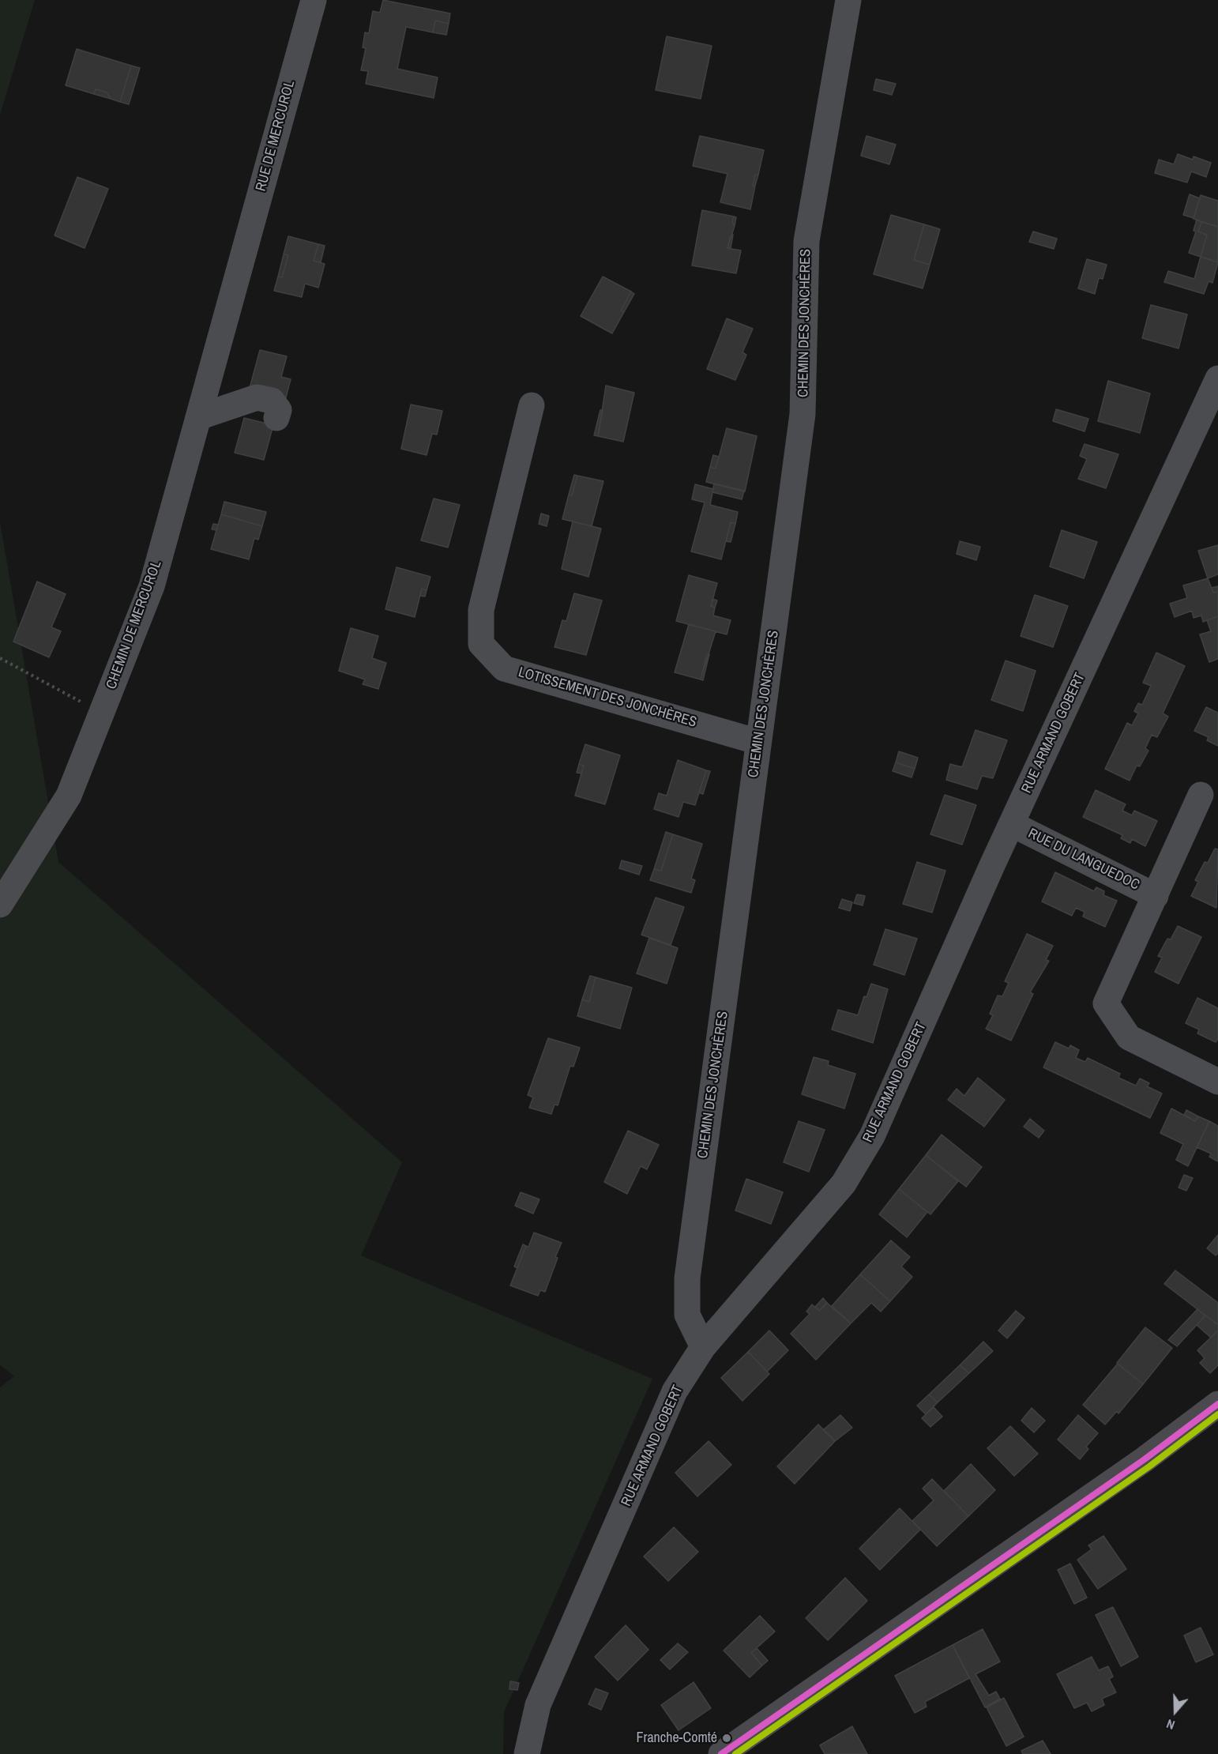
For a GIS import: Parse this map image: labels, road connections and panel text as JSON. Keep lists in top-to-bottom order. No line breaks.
{"streets":{"street":["RUE DE MERCUROL","CHEMIN DES JONCHÈRES","CHEMIN DE MERCUROL","LOTISSEMENT DES JONCHÈRES","RUE ARMAND GOBERT","RUE DU LANGUEDOC"]},"crossings":[["RUE DE MERCUROL","CHEMIN DE MERCUROL"],["CHEMIN DES JONCHÈRES","LOTISSEMENT DES JONCHÈRES"],["CHEMIN DES JONCHÈRES","RUE ARMAND GOBERT"],["RUE ARMAND GOBERT","RUE DU LANGUEDOC"]],"places":["Franche-Comté"],"north":"bottom"}
